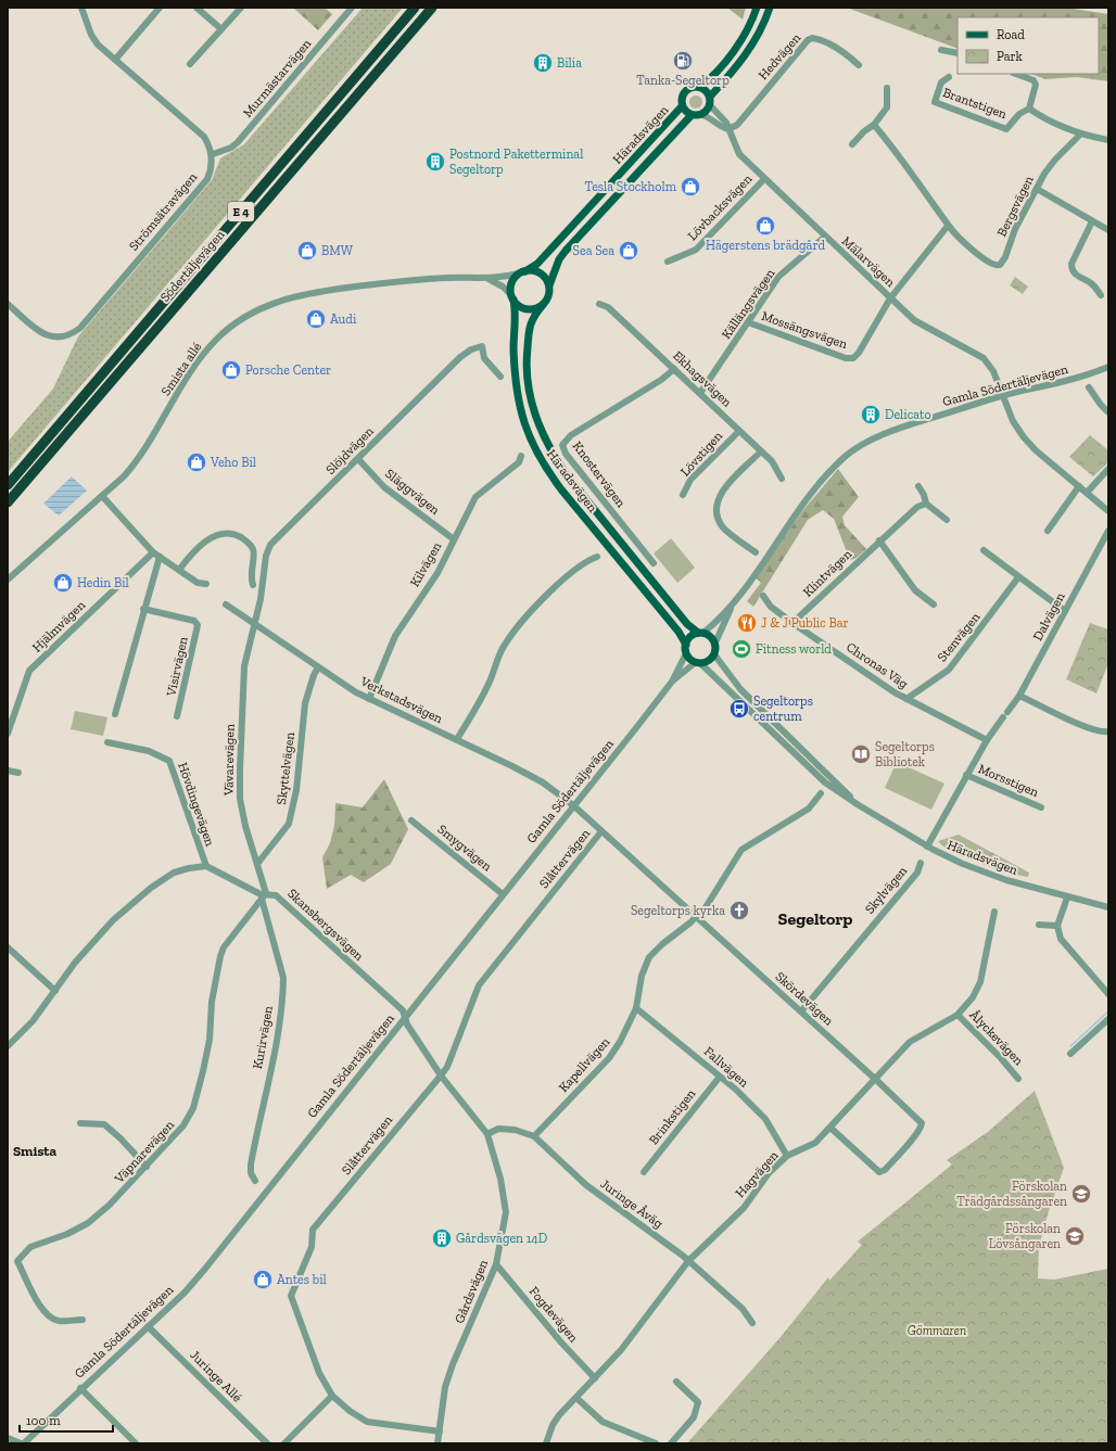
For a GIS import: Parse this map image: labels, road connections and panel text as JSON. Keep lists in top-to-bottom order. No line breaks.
{"streets":{"highway":["E 4","Södertäljevägen"],"main road":["Häradsvägen"],"street":["Hedvägen","Murmästarvägen","Brantstigen","Bergsvägen","Lövbacksvägen","Strömsätravägen","Mälarvägen","Källängsvägen","Mossängsvägen","Smista allé","Ekhagsvägen","Gamla Södertäljevägen","Slöjdvägen","Lövstigen","Knostervägen","Släggvägen","Kilvägen","Klintvägen","Dalvägen","Hjälmvägen","Stenvägen","Chronas Väg","Visirvägen","Verkstadsvägen","Vävarevägen","Skyttelvägen","Morsstigen","Hövdingevägen","Smygvägen","Slåttervägen","Skylvägen","Skansbergsvägen","Skördevägen","Kurirvägen","Ålyckevägen","Kapellvägen","Fallvägen","Brinkstigen","Väpnarevägen","Hagvägen","Juringe Åväg","Gårdsvägen","Fogdevägen","Juringe Allé"]},"crossings":[["Hedvägen","Mälarvägen"],["Murmästarvägen","Strömsätravägen"],["Häradsvägen","Mälarvägen"],["Häradsvägen","Smista allé"],["Häradsvägen","Gamla Södertäljevägen"],["Lövbacksvägen","Mälarvägen"],["Mälarvägen","Källängsvägen"],["Mälarvägen","Mossängsvägen"],["Mälarvägen","Gamla Södertäljevägen"],["Källängsvägen","Mossängsvägen"],["Källängsvägen","Ekhagsvägen"],["Ekhagsvägen","Lövstigen"],["Ekhagsvägen","Knostervägen"],["Gamla Södertäljevägen","Verkstadsvägen"],["Gamla Södertäljevägen","Smygvägen"],["Gamla Södertäljevägen","Skansbergsvägen"],["Gamla Södertäljevägen","Skördevägen"],["Gamla Södertäljevägen","Gårdsvägen"],["Gamla Södertäljevägen","Juringe Allé"],["Slöjdvägen","Släggvägen"],["Slöjdvägen","Verkstadsvägen"],["Slöjdvägen","Vävarevägen"],["Släggvägen","Kilvägen"],["Kilvägen","Verkstadsvägen"],["Klintvägen","Chronas Väg"],["Stenvägen","Chronas Väg"],["Verkstadsvägen","Vävarevägen"],["Verkstadsvägen","Skyttelvägen"],["Verkstadsvägen","Skördevägen"],["Vävarevägen","Skyttelvägen"],["Vävarevägen","Skansbergsvägen"],["Vävarevägen","Kurirvägen"],["Vävarevägen","Väpnarevägen"],["Hövdingevägen","Skansbergsvägen"],["Slåttervägen","Skördevägen"],["Slåttervägen","Gårdsvägen"],["Skylvägen","Skördevägen"],["Skansbergsvägen","Kurirvägen"],["Skansbergsvägen","Väpnarevägen"],["Skansbergsvägen","Gårdsvägen"],["Skördevägen","Kapellvägen"],["Skördevägen","Hagvägen"],["Kurirvägen","Väpnarevägen"],["Ålyckevägen","Hagvägen"],["Kapellvägen","Fallvägen"],["Kapellvägen","Juringe Åväg"],["Fallvägen","Brinkstigen"],["Fallvägen","Hagvägen"],["Hagvägen","Juringe Åväg"],["Hagvägen","Fogdevägen"],["Juringe Åväg","Gårdsvägen"],["Gårdsvägen","Fogdevägen"]],"districts":["Segeltorp","Smista"],"parks":["Gömmaren"],"places":{"fuel station":["Tanka-Segeltorp"],"building":["Bilia","Postnord Paketterminal Segeltorp","Delicato","Gårdsvägen 14D"],"shop":["Tesla Stockholm","Hägerstens brädgård","BMW","Sea Sea","Audi","Porsche Center","Veho Bil","Hedin Bil","Antes bil"],"restaurant":["J & J Public Bar"],"sports":["Fitness world"],"bus stop":["Segeltorps centrum"],"library":["Segeltorps Bibliotek"],"church":["Segeltorps kyrka"],"school or university":["Förskolan Trädgårdssångaren","Förskolan Lövsångaren"]},"legend":["Road","Park"],"scale_bar":"100 m"}
